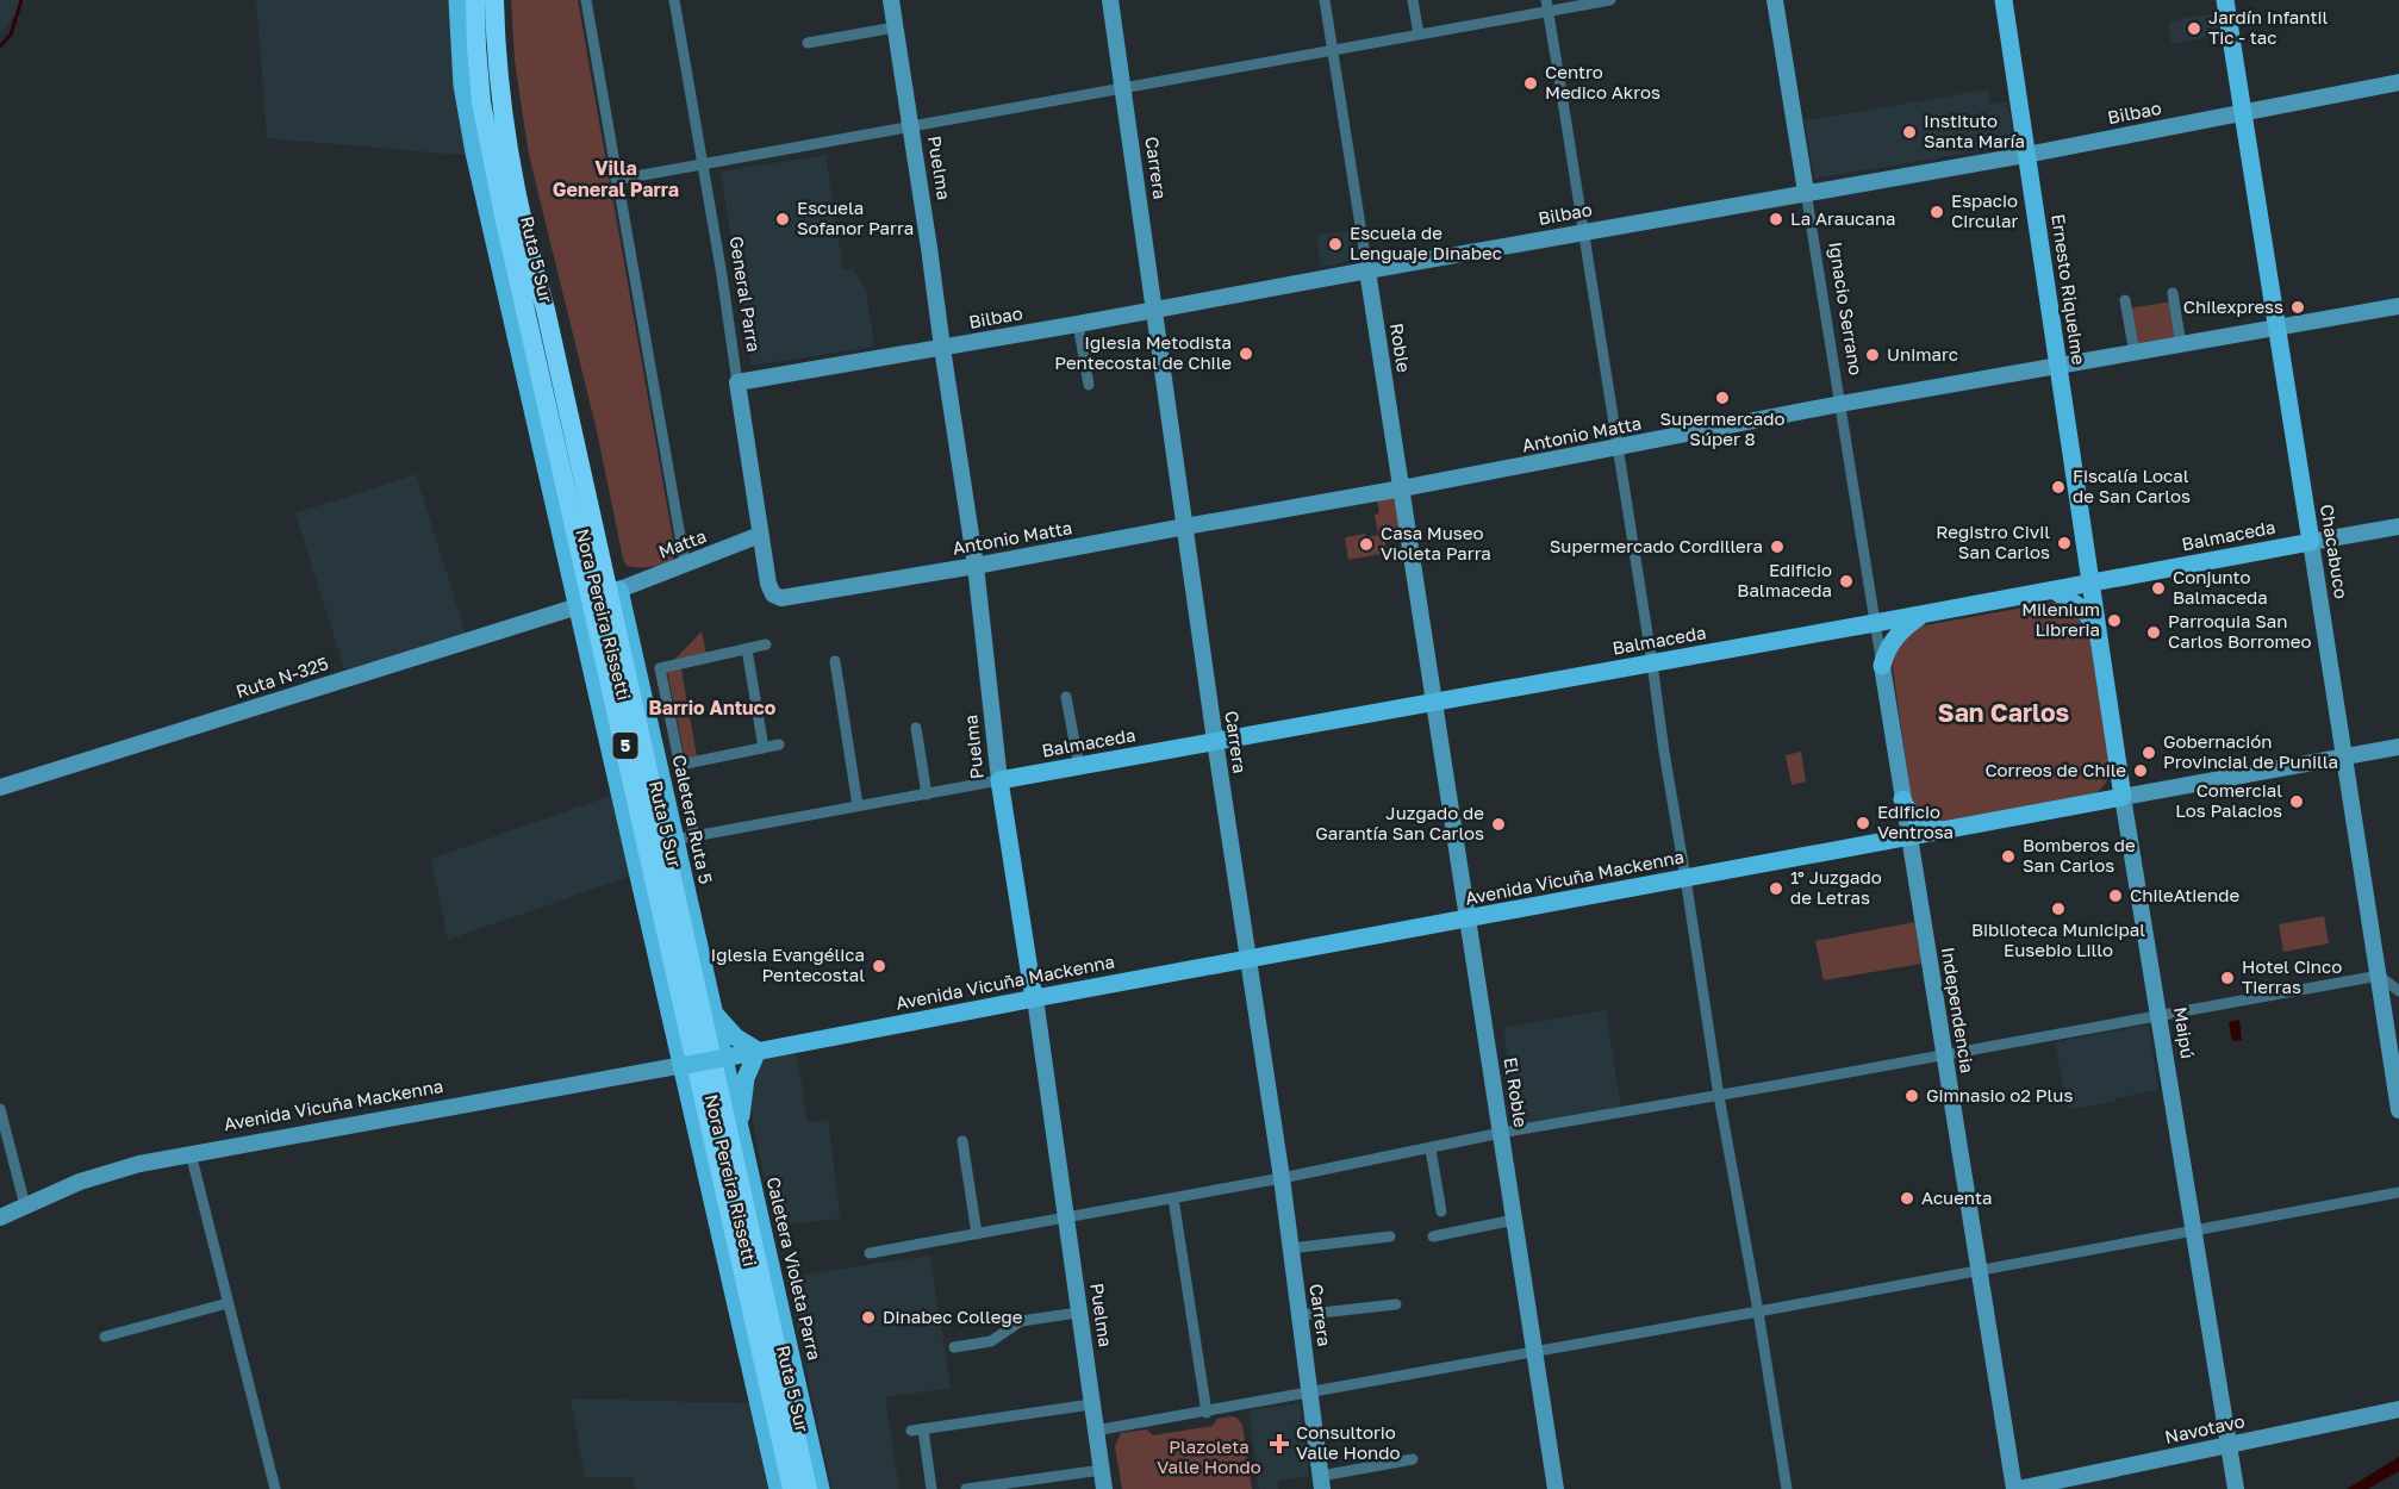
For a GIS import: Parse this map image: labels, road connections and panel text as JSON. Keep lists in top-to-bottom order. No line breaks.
{"streets":{"highway":["Ruta 5 Sur","5"],"main road":["Puelma","Ernesto Riquelme","Balmaceda","Chacabuco","Nora Pereira Rissetti","Caletera Ruta 5","Avenida Vicuña Mackenna","Maipú","Caletera Violeta Parra"],"street":["Bilbao","Carrera","General Parra","Ignacio Serrano","Roble","Antonio Matta","Matta","Ruta N-325","Independencia","El Roble","Navotavo"]},"crossings":[["Bilbao","Puelma"],["Bilbao","Carrera"],["Bilbao","Ernesto Riquelme"],["Bilbao","General Parra"],["Bilbao","Ignacio Serrano"],["Bilbao","Roble"],["Bilbao","Chacabuco"],["Puelma","Antonio Matta"],["Puelma","Balmaceda"],["Puelma","Avenida Vicuña Mackenna"],["Carrera","Antonio Matta"],["Carrera","Balmaceda"],["Carrera","Avenida Vicuña Mackenna"],["Ernesto Riquelme","Antonio Matta"],["Ernesto Riquelme","Balmaceda"],["Ernesto Riquelme","Maipú"],["General Parra","Antonio Matta"],["General Parra","Matta"],["Ignacio Serrano","Antonio Matta"],["Ignacio Serrano","Balmaceda"],["Ignacio Serrano","Independencia"],["Roble","Antonio Matta"],["Roble","Balmaceda"],["Roble","El Roble"],["Antonio Matta","Chacabuco"],["Balmaceda","Chacabuco"],["Balmaceda","Caletera Ruta 5"],["Balmaceda","Avenida Vicuña Mackenna"],["Balmaceda","Independencia"],["Balmaceda","Maipú"],["Balmaceda","El Roble"],["Matta","Caletera Ruta 5"],["Chacabuco","Avenida Vicuña Mackenna"],["Nora Pereira Rissetti","Ruta N-325"],["Nora Pereira Rissetti","Avenida Vicuña Mackenna"],["Caletera Ruta 5","Avenida Vicuña Mackenna"],["Caletera Ruta 5","Caletera Violeta Parra"],["Avenida Vicuña Mackenna","Independencia"],["Avenida Vicuña Mackenna","Maipú"],["Avenida Vicuña Mackenna","El Roble"],["Avenida Vicuña Mackenna","Caletera Violeta Parra"],["Independencia","Maipú"],["Independencia","Navotavo"],["Maipú","Navotavo"]],"districts":["Villa General Parra","Barrio Antuco","San Carlos"],"parks":["Plazoleta Valle Hondo"],"places":{"other":["Jardín Infantil Tic - tac","Centro Medico Akros","Instituto Santa María","Espacio Circular","Escuela Sofanor Parra","La Araucana","Escuela de Lenguaje Dinabec","Chilexpress","Iglesia Metodista Pentecostal de Chile","Unimarc","Supermercado Súper 8","Fiscalía Local de San Carlos","Registro Civil San Carlos","Casa Museo Violeta Parra","Supermercado Cordillera","Edificio Balmaceda","Conjunto Balmaceda","Milenium Libreria","Parroquia San Carlos Borromeo","Gobernación Provincial de Punilla","Correos de Chile","Comercial Los Palacios","Edificio Ventrosa","Juzgado de Garantía San Carlos","Bomberos de San Carlos","1° Juzgado de Letras","ChileAtiende","Biblioteca Municipal Eusebio Lillo","Iglesia Evangélica Pentecostal","Hotel Cinco Tierras","Gimnasio o2 Plus","Acuenta","Dinabec College"],"health":["Consultorio Valle Hondo"]}}
